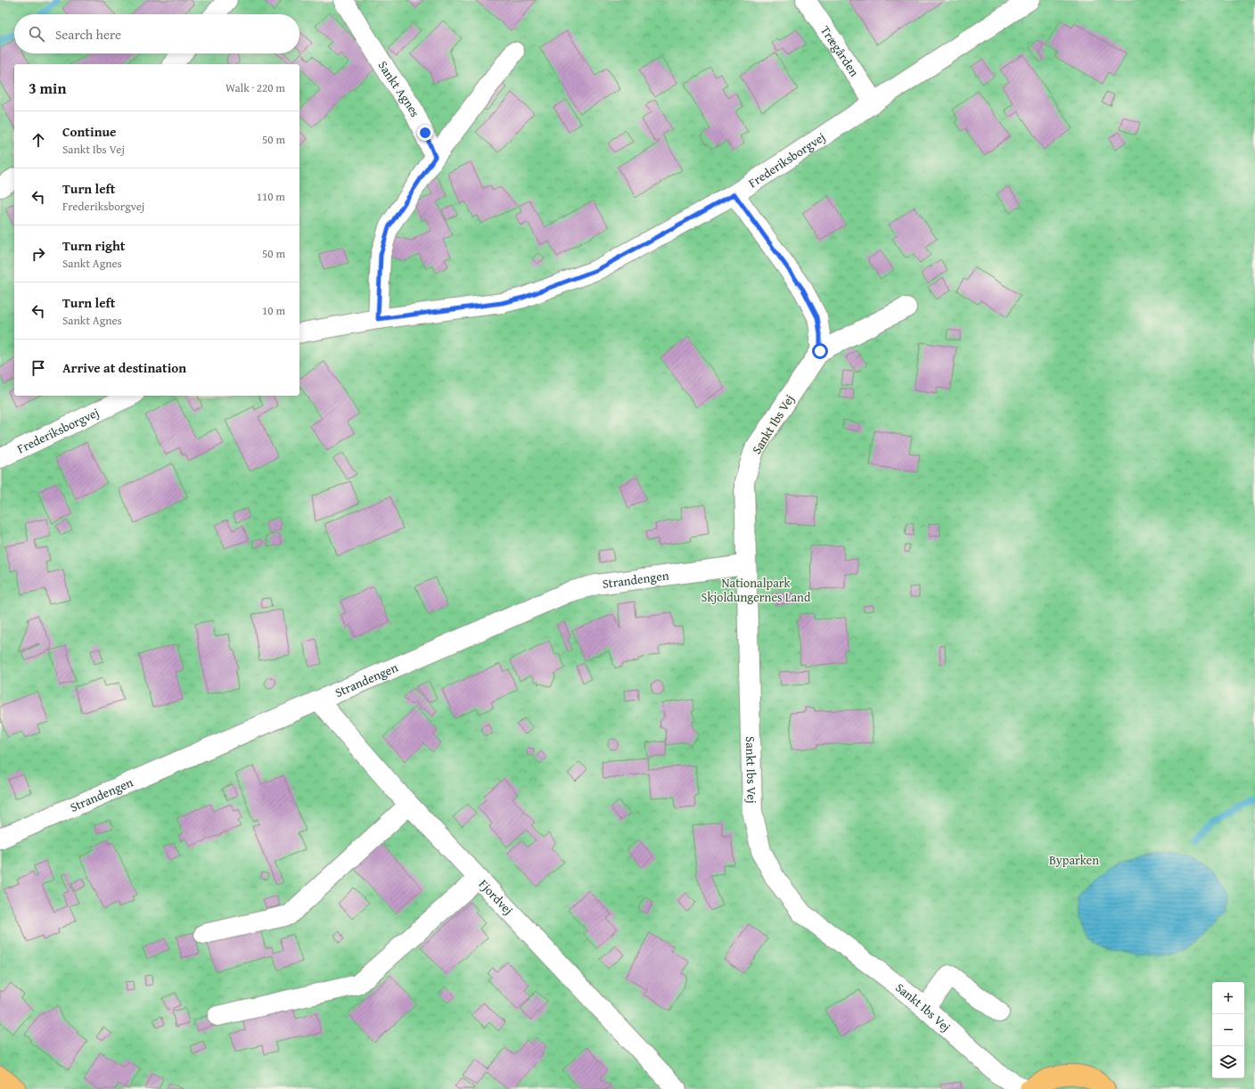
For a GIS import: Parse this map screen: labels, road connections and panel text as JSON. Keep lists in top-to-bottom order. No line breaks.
{"streets":{"street":["Trægården","Sankt Agnes","Frederiksborgvej","Sankt Ibs Vej","Strandengen","Fjordvej"]},"crossings":[["Trægården","Frederiksborgvej"],["Sankt Ibs Vej","Strandengen"],["Strandengen","Fjordvej"]],"parks":["Nationalpark Skjoldungernes Land","Byparken"],"page":{"search":"Search here","heading":["3 min","Walk · 220 m"],"list":[["Continue","Sankt Ibs Vej","50 m"],["Turn left","Frederiksborgvej","110 m"],["Turn right","Sankt Agnes","50 m"],["Turn left","Sankt Agnes","10 m"],"Arrive at destination"],"map_buttons":["+","−"]}}
